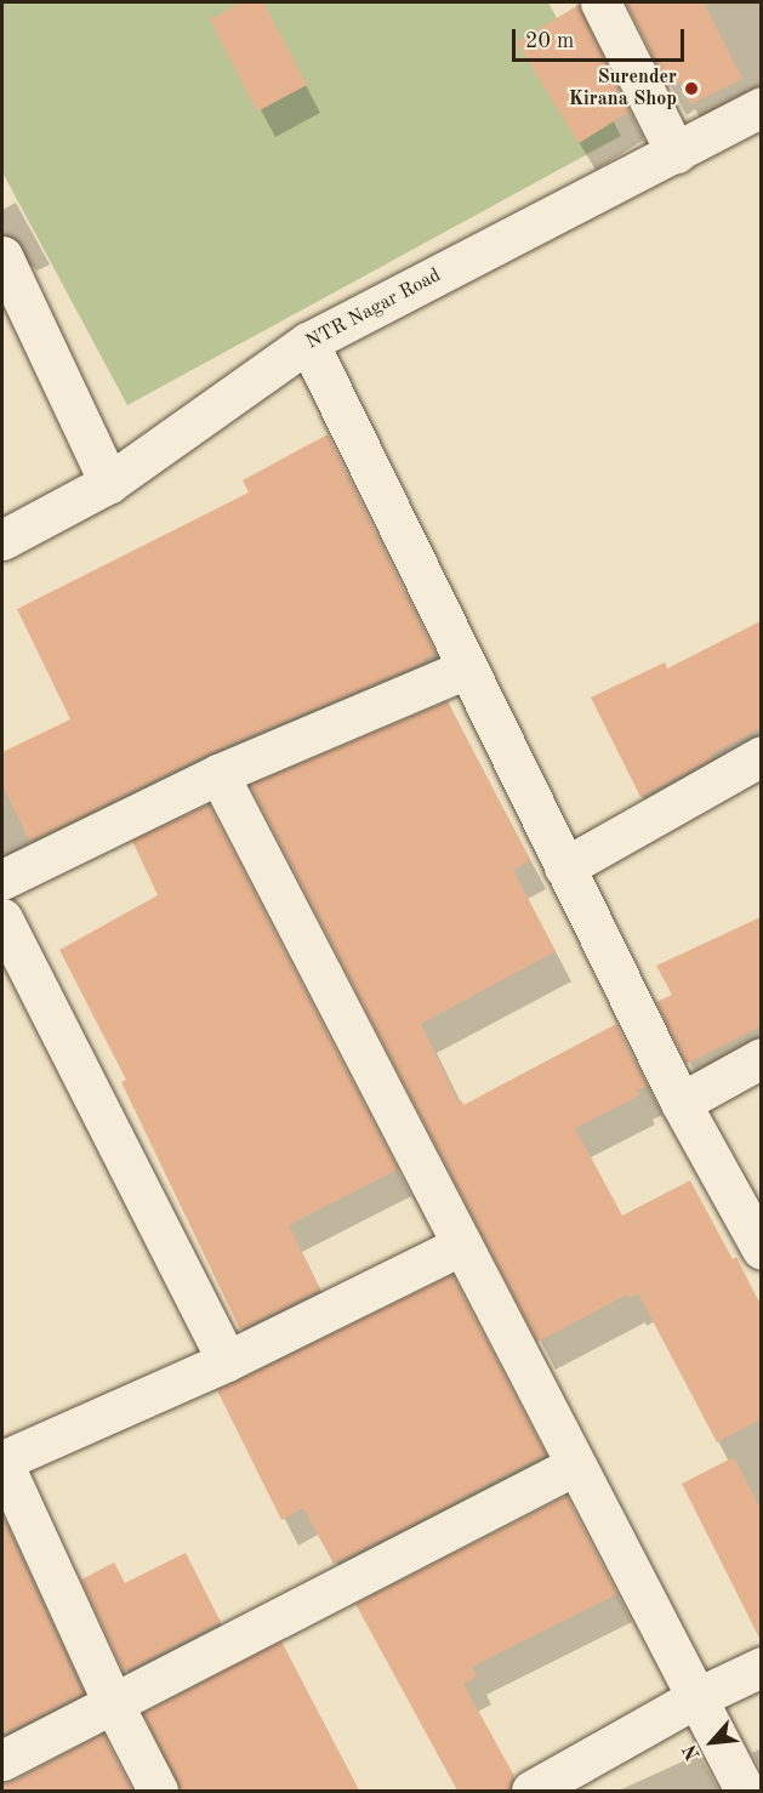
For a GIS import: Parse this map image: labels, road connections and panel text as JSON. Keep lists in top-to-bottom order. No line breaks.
{"streets":{"street":["NTR Nagar Road"]},"places":["Surender Kirana Shop"],"scale_bar":"20 m","north":"bottom left"}
